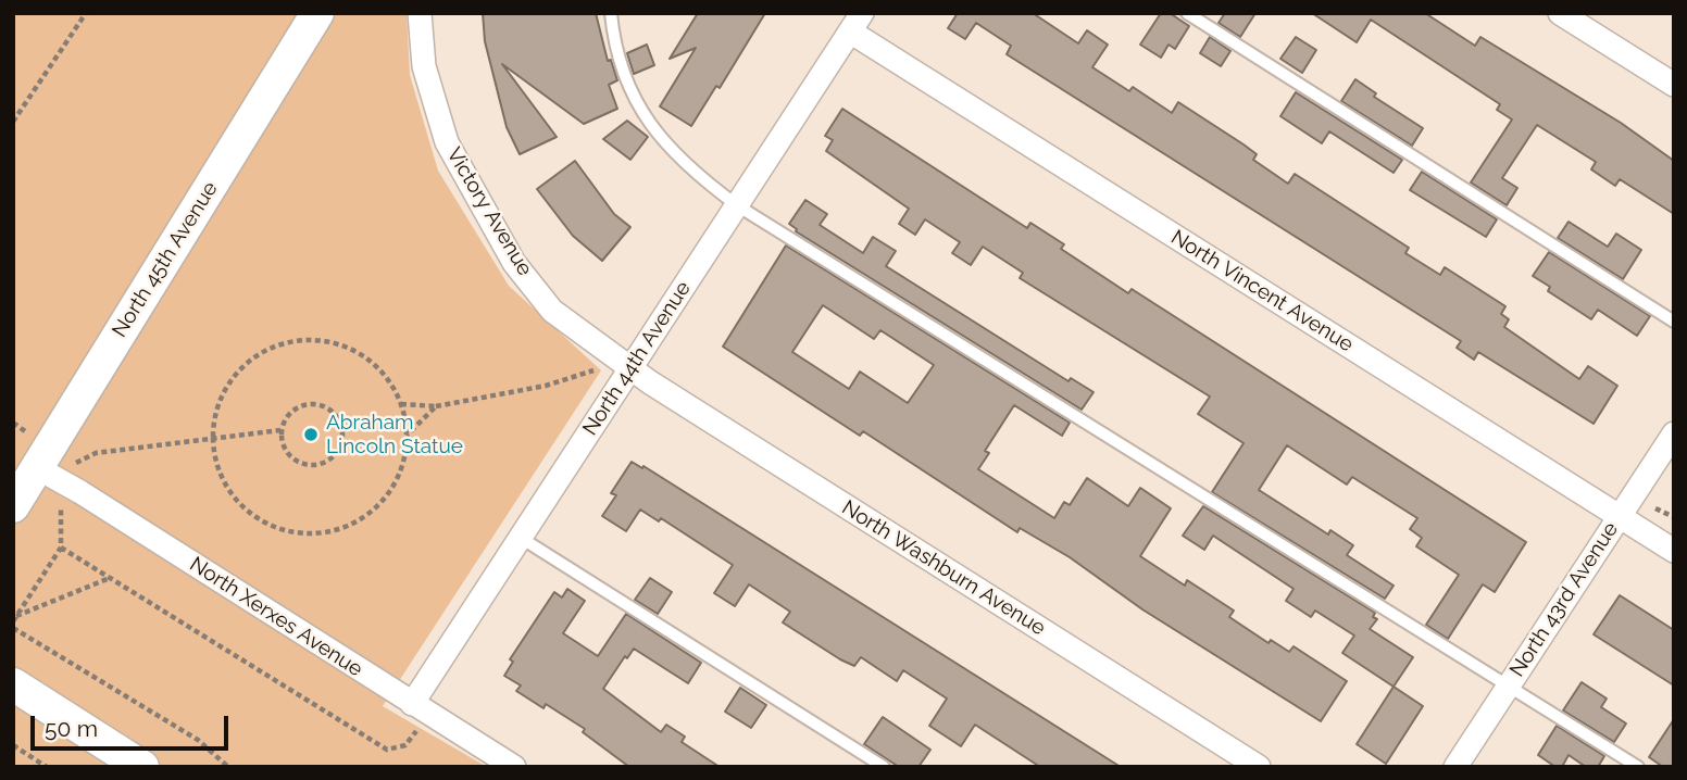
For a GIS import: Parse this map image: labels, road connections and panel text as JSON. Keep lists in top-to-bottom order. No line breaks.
{"streets":{"street":["Victory Avenue","North 45th Avenue","North Vincent Avenue","North 44th Avenue","North Washburn Avenue","North 43rd Avenue","North Xerxes Avenue"]},"crossings":[["Victory Avenue","North 44th Avenue"],["Victory Avenue","North Washburn Avenue"],["North 45th Avenue","North Xerxes Avenue"],["North Vincent Avenue","North 44th Avenue"],["North Vincent Avenue","North 43rd Avenue"],["North 44th Avenue","North Washburn Avenue"],["North 44th Avenue","North Xerxes Avenue"]],"places":["Abraham Lincoln Statue"],"scale_bar":"50 m"}
